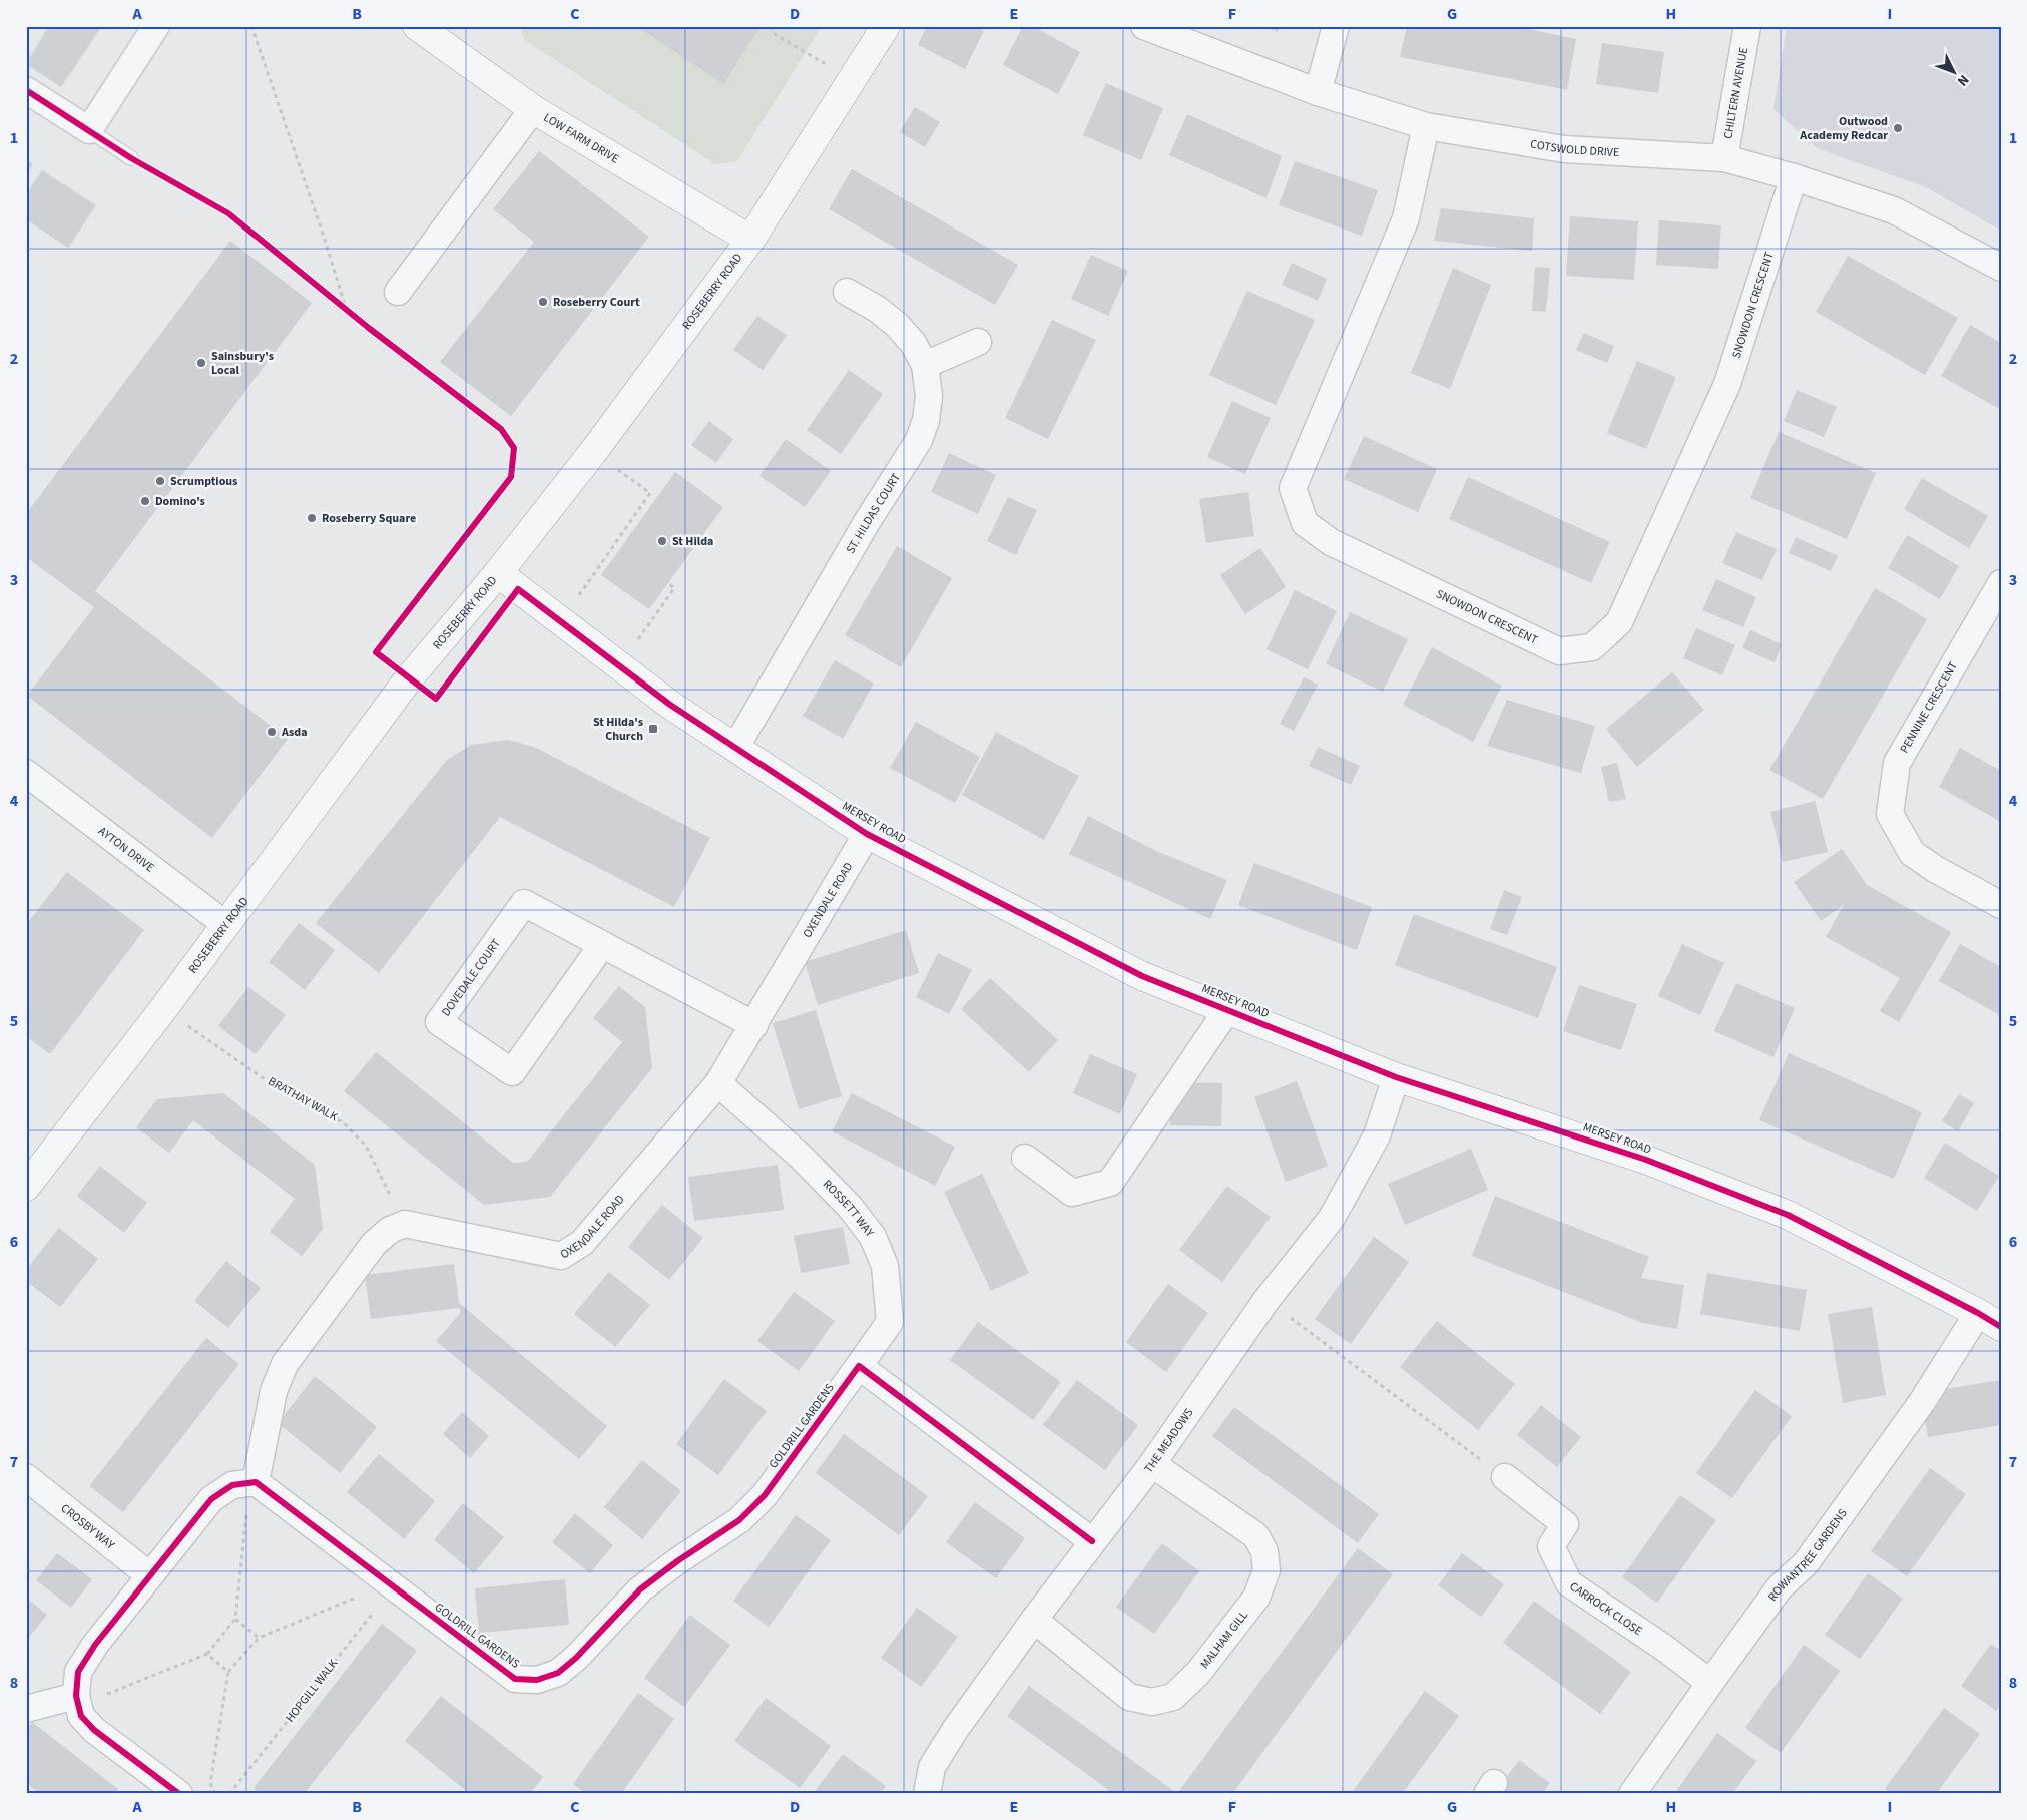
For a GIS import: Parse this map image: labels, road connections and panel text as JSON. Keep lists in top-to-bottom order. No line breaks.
{"streets":{"street":["CHILTERN AVENUE","LOW FARM DRIVE","COTSWOLD DRIVE","ROSEBERRY ROAD","SNOWDON CRESCENT","ST. HILDAS COURT","PENNINE CRESCENT","MERSEY ROAD","AYTON DRIVE","OXENDALE ROAD","DOVEDALE COURT","ROSSETT WAY","GOLDRILL GARDENS","THE MEADOWS","CROSBY WAY","ROWANTREE GARDENS","CARROCK CLOSE","MALHAM GILL"],"path":["BRATHAY WALK","HOPGILL WALK"]},"crossings":[["CHILTERN AVENUE","COTSWOLD DRIVE"],["LOW FARM DRIVE","ROSEBERRY ROAD"],["COTSWOLD DRIVE","SNOWDON CRESCENT"],["ROSEBERRY ROAD","MERSEY ROAD"],["ROSEBERRY ROAD","AYTON DRIVE"],["ROSEBERRY ROAD","BRATHAY WALK"],["ST. HILDAS COURT","MERSEY ROAD"],["MERSEY ROAD","OXENDALE ROAD"],["MERSEY ROAD","THE MEADOWS"],["MERSEY ROAD","ROWANTREE GARDENS"],["OXENDALE ROAD","DOVEDALE COURT"],["OXENDALE ROAD","BRATHAY WALK"],["OXENDALE ROAD","ROSSETT WAY"],["ROSSETT WAY","GOLDRILL GARDENS"],["GOLDRILL GARDENS","HOPGILL WALK"],["THE MEADOWS","MALHAM GILL"],["ROWANTREE GARDENS","CARROCK CLOSE"]],"places":{"other":["Outwood Academy Redcar","Roseberry Court","Sainsbury's Local","Scrumptious","Domino's","Roseberry Square","St Hilda","Asda"],"transit":["St Hilda's Church"]},"north":"bottom right","grid":{"columns":["A","B","C","D","E","F","G","H","I"],"rows":["1","2","3","4","5","6","7","8"]}}
